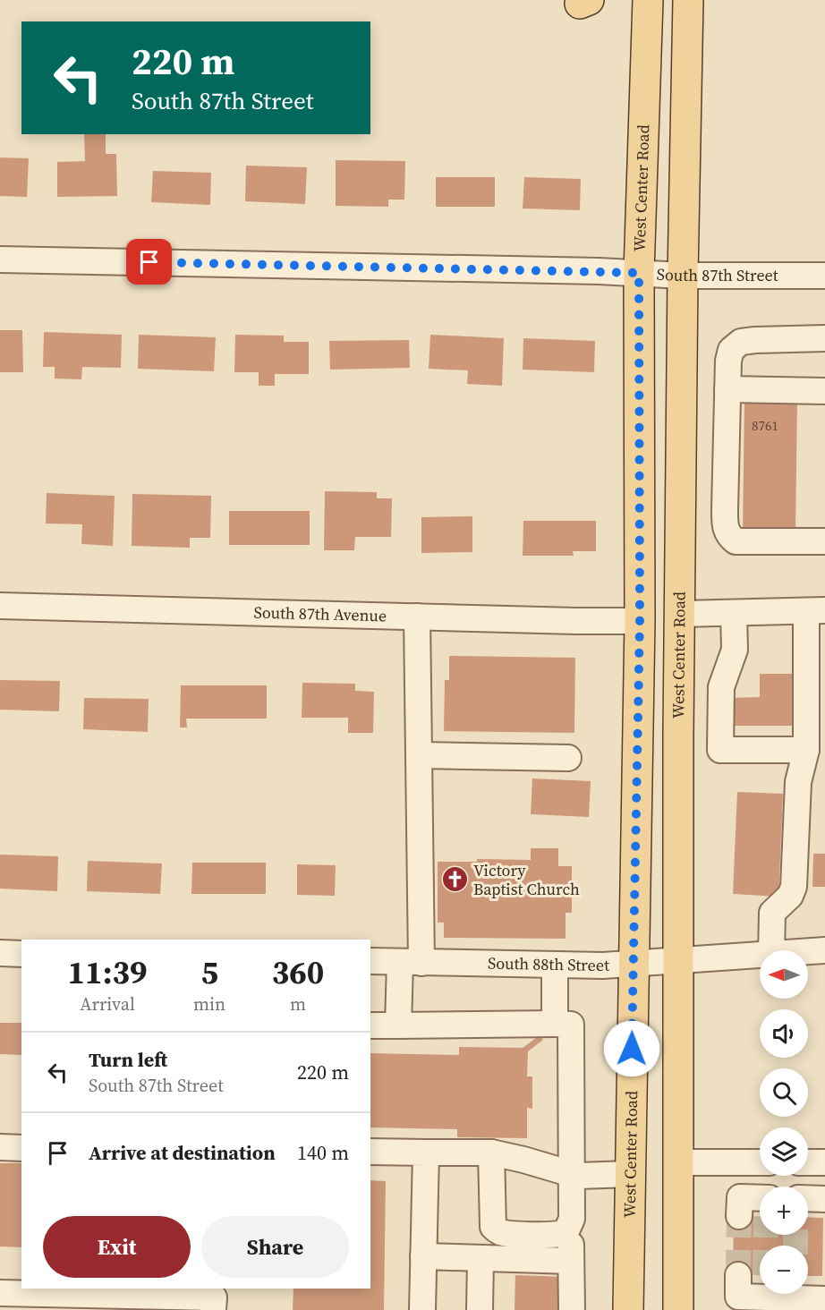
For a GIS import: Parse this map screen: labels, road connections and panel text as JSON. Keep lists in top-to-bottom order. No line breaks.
{"streets":{"main road":["West Center Road"],"street":["South 87th Street","South 87th Avenue","South 88th Street"]},"crossings":[["West Center Road","South 87th Street"],["West Center Road","South 87th Avenue"],["West Center Road","South 88th Street"]],"places":{"church":["Victory Baptist Church"]},"house_numbers":["8761"],"north":"left","page":{"turn":["220 m","South 87th Street"],"eta":["11:39","Arrival","5","min","360","m"],"map_buttons":["+","−"],"list":[{"name":"Turn left","note":"South 87th Street","value":"220 m"},{"name":"Arrive at destination","value":"140 m"}],"buttons":["Exit","Share"]}}
